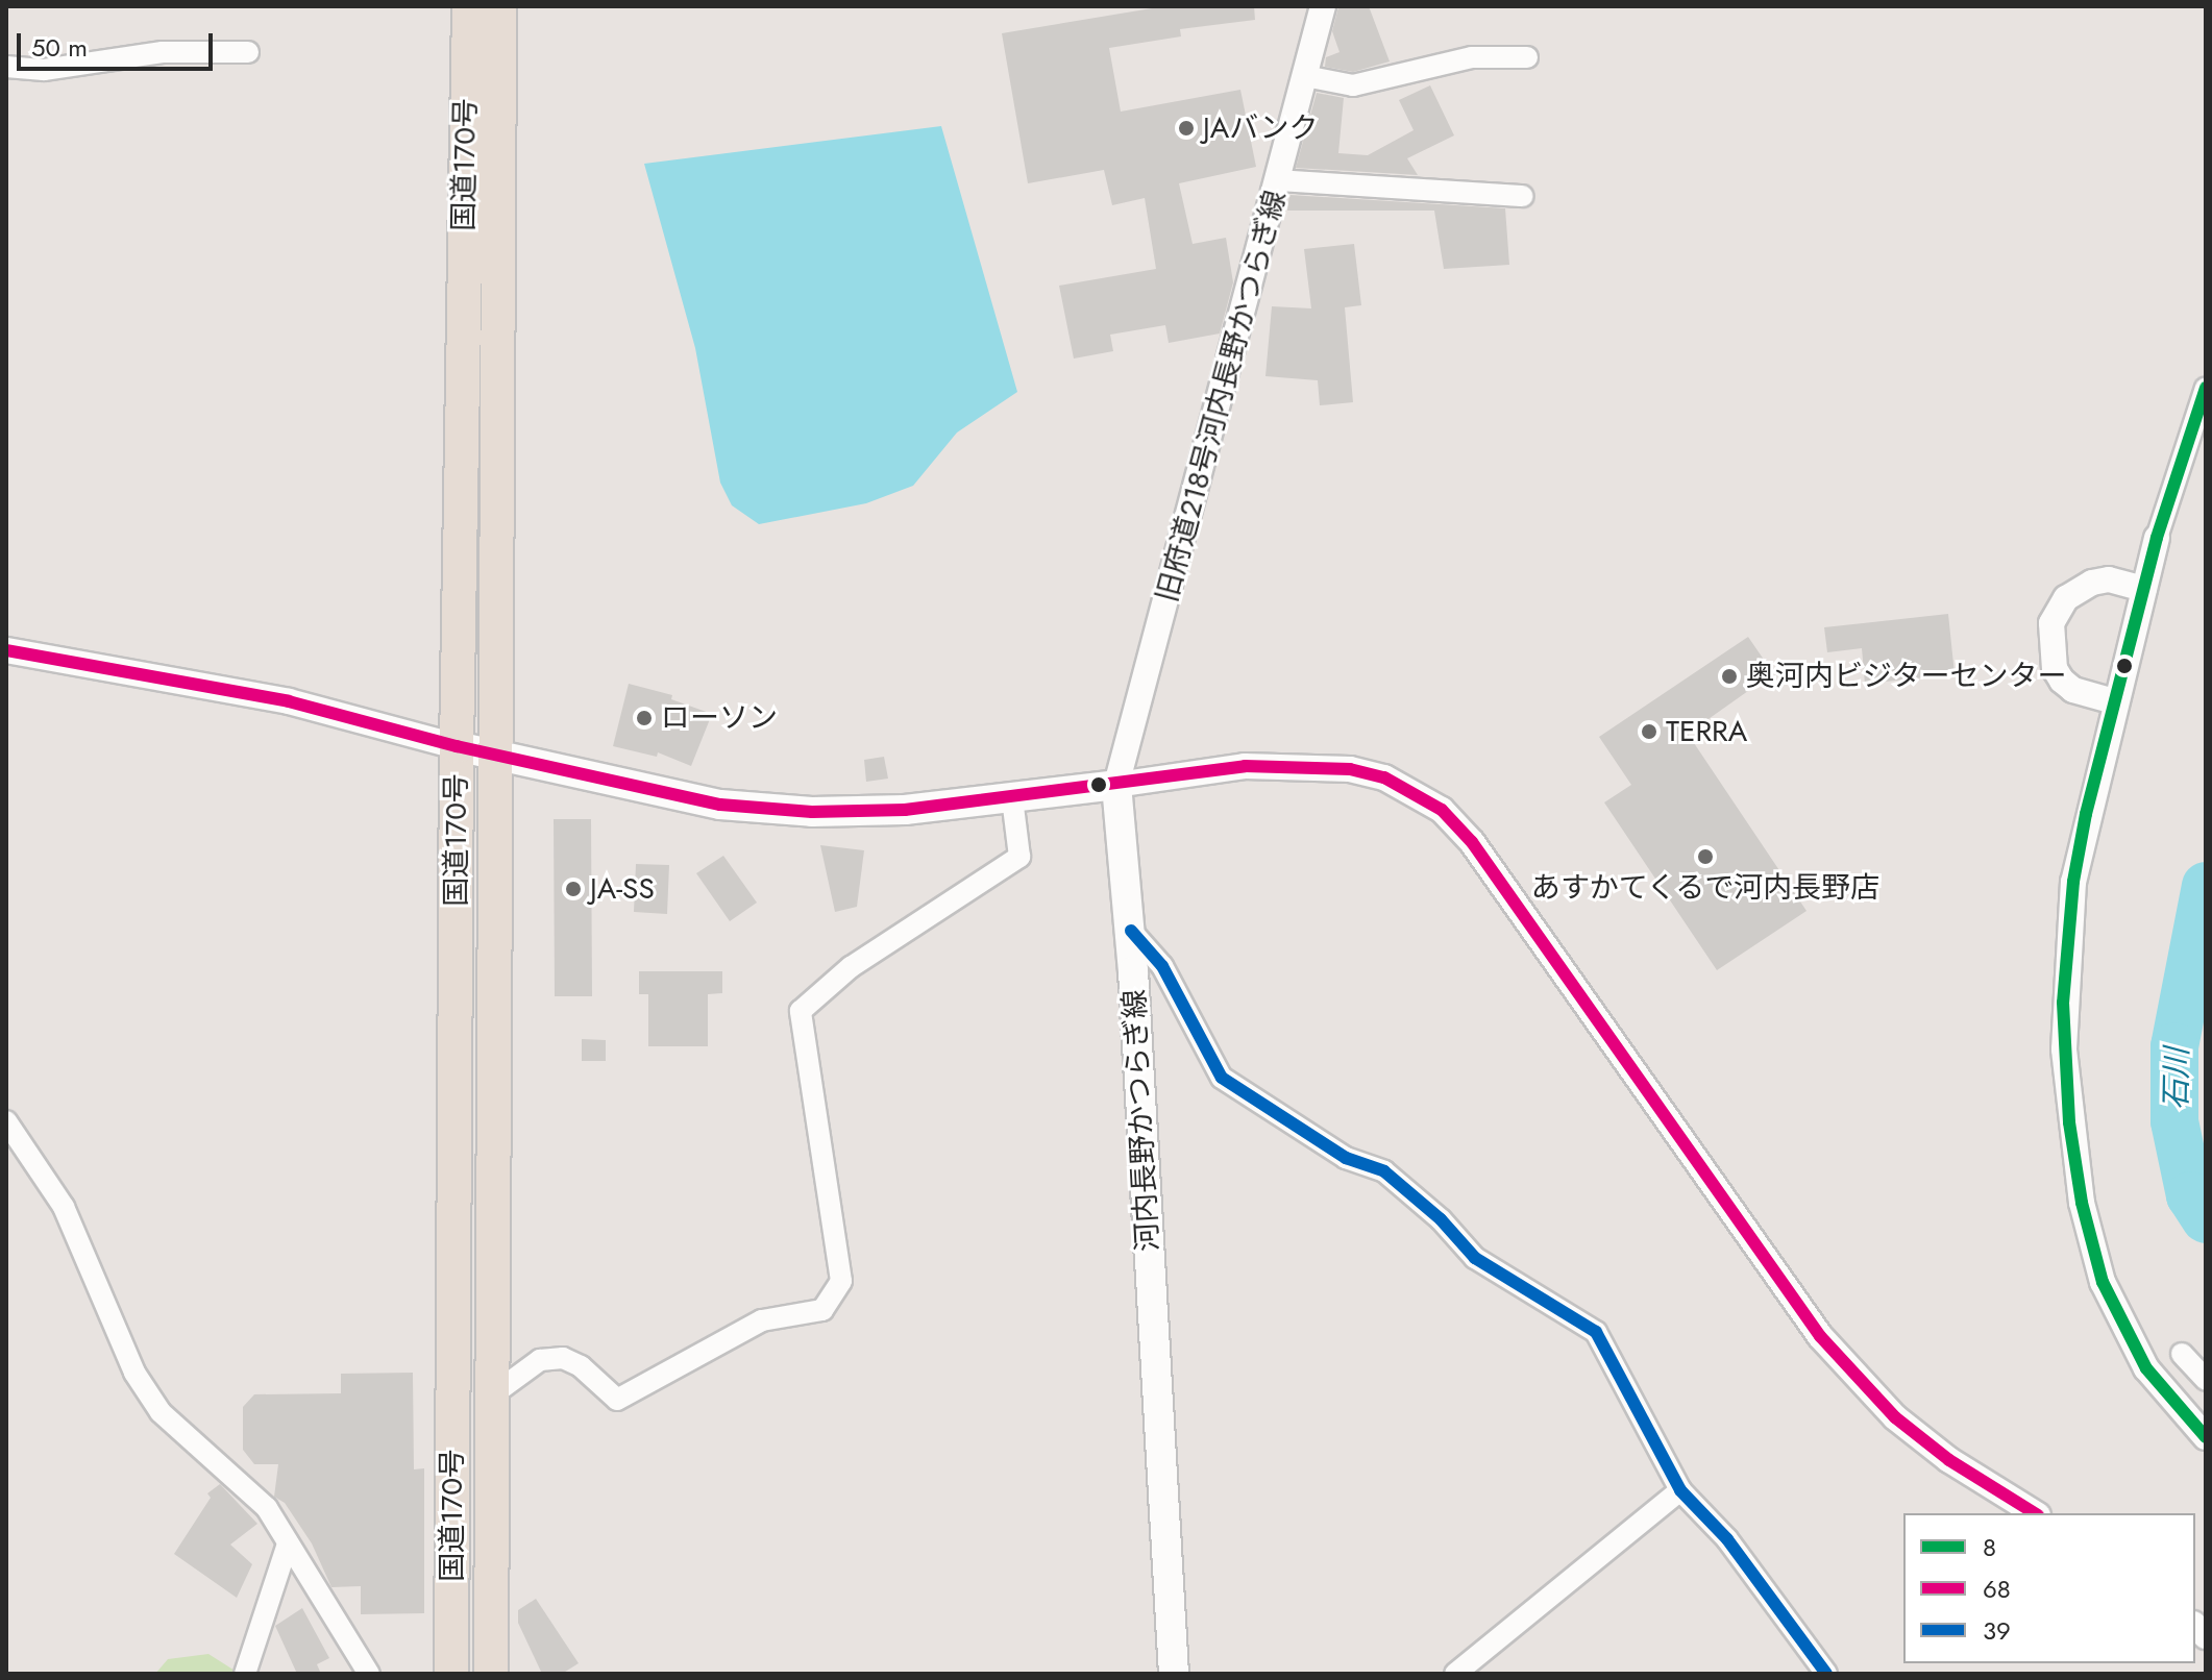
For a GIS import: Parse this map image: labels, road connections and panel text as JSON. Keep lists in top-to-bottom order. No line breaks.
{"streets":{"highway":["国道170号"],"main road":["河内長野かつらぎ線"],"street":["旧府道218号河内長野かつらぎ線"]},"crossings":[["旧府道218号河内長野かつらぎ線","河内長野かつらぎ線"]],"water":["石川"],"places":["JAバンク","奥河内ビジターセンター","ローソン","TERRA","あすかてくるで河内長野店","JA-SS"],"lines":["transit line 8","transit line 68","transit line 39"],"legend":["8","68","39"],"scale_bar":"50 m"}
